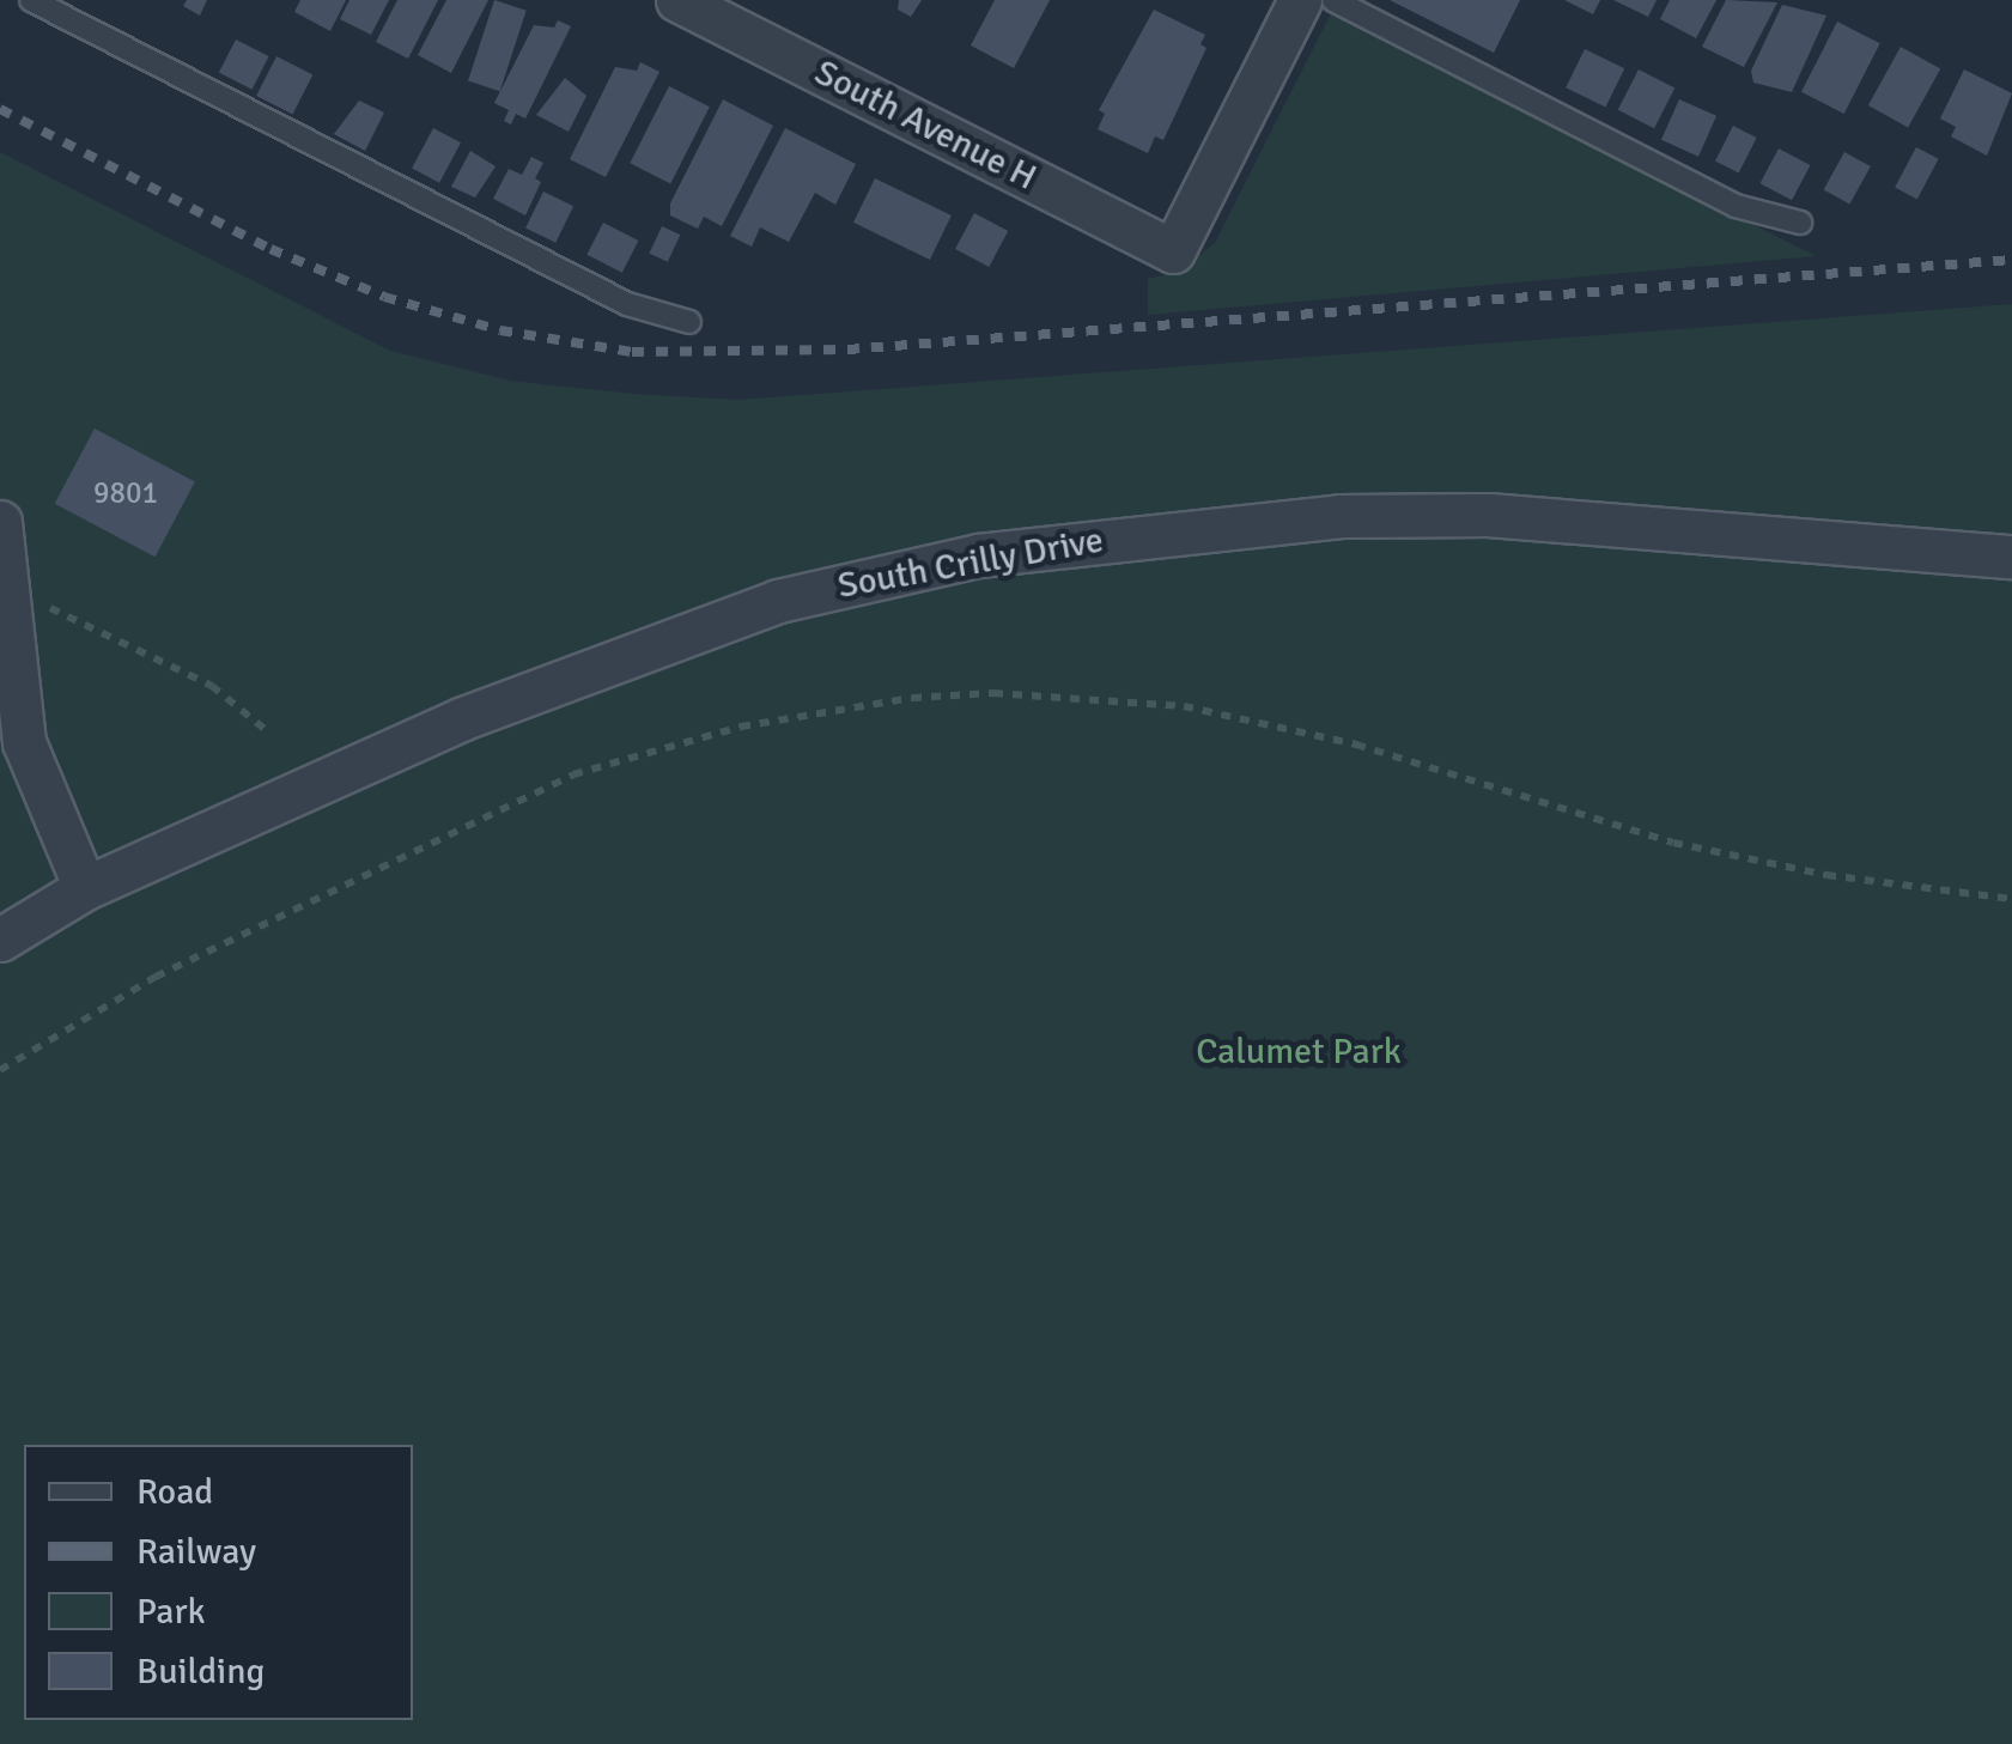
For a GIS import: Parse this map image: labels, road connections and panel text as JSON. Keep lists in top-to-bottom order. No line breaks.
{"streets":{"street":["South Avenue H","South Crilly Drive"]},"parks":["Calumet Park"],"house_numbers":["9801"],"legend":["Road","Railway","Park","Building"]}
